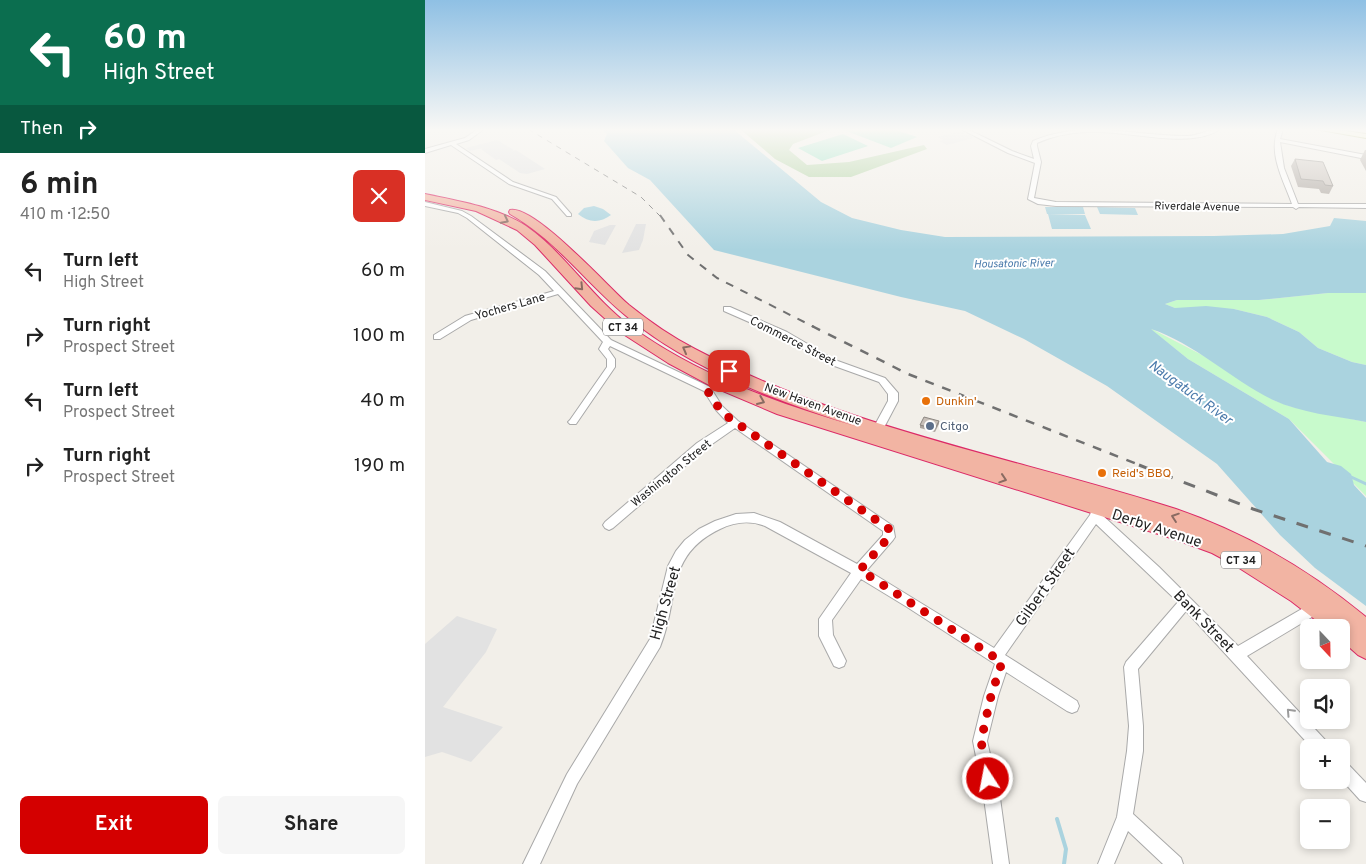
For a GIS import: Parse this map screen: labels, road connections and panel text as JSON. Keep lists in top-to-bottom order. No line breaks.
{"streets":{"highway":["CT 34","New Haven Avenue","Derby Avenue"],"street":["Riverdale Avenue","Yochers Lane","Commerce Street","Washington Street","Gilbert Street","High Street","Bank Street"]},"crossings":[["Commerce Street","New Haven Avenue"],["New Haven Avenue","Derby Avenue"],["New Haven Avenue","Gilbert Street"],["New Haven Avenue","Bank Street"],["Derby Avenue","Gilbert Street"],["Derby Avenue","Bank Street"],["Gilbert Street","High Street"],["Gilbert Street","Bank Street"]],"one_way":["Bank Street"],"water":["Housatonic River","Naugatuck River"],"places":["Dunkin'","Citgo","Reid's BBQ"],"north":"bottom","page":{"turn":["60 m","High Street"],"then":"Then","heading":["6 min","410 m · 12:50"],"list":[{"name":"Turn left","note":"High Street","value":"60 m"},{"name":"Turn right","note":"Prospect Street","value":"100 m"},{"name":"Turn left","note":"Prospect Street","value":"40 m"},{"name":"Turn right","note":"Prospect Street","value":"190 m"}],"map_buttons":["+","−"],"buttons":["Exit","Share"]}}
